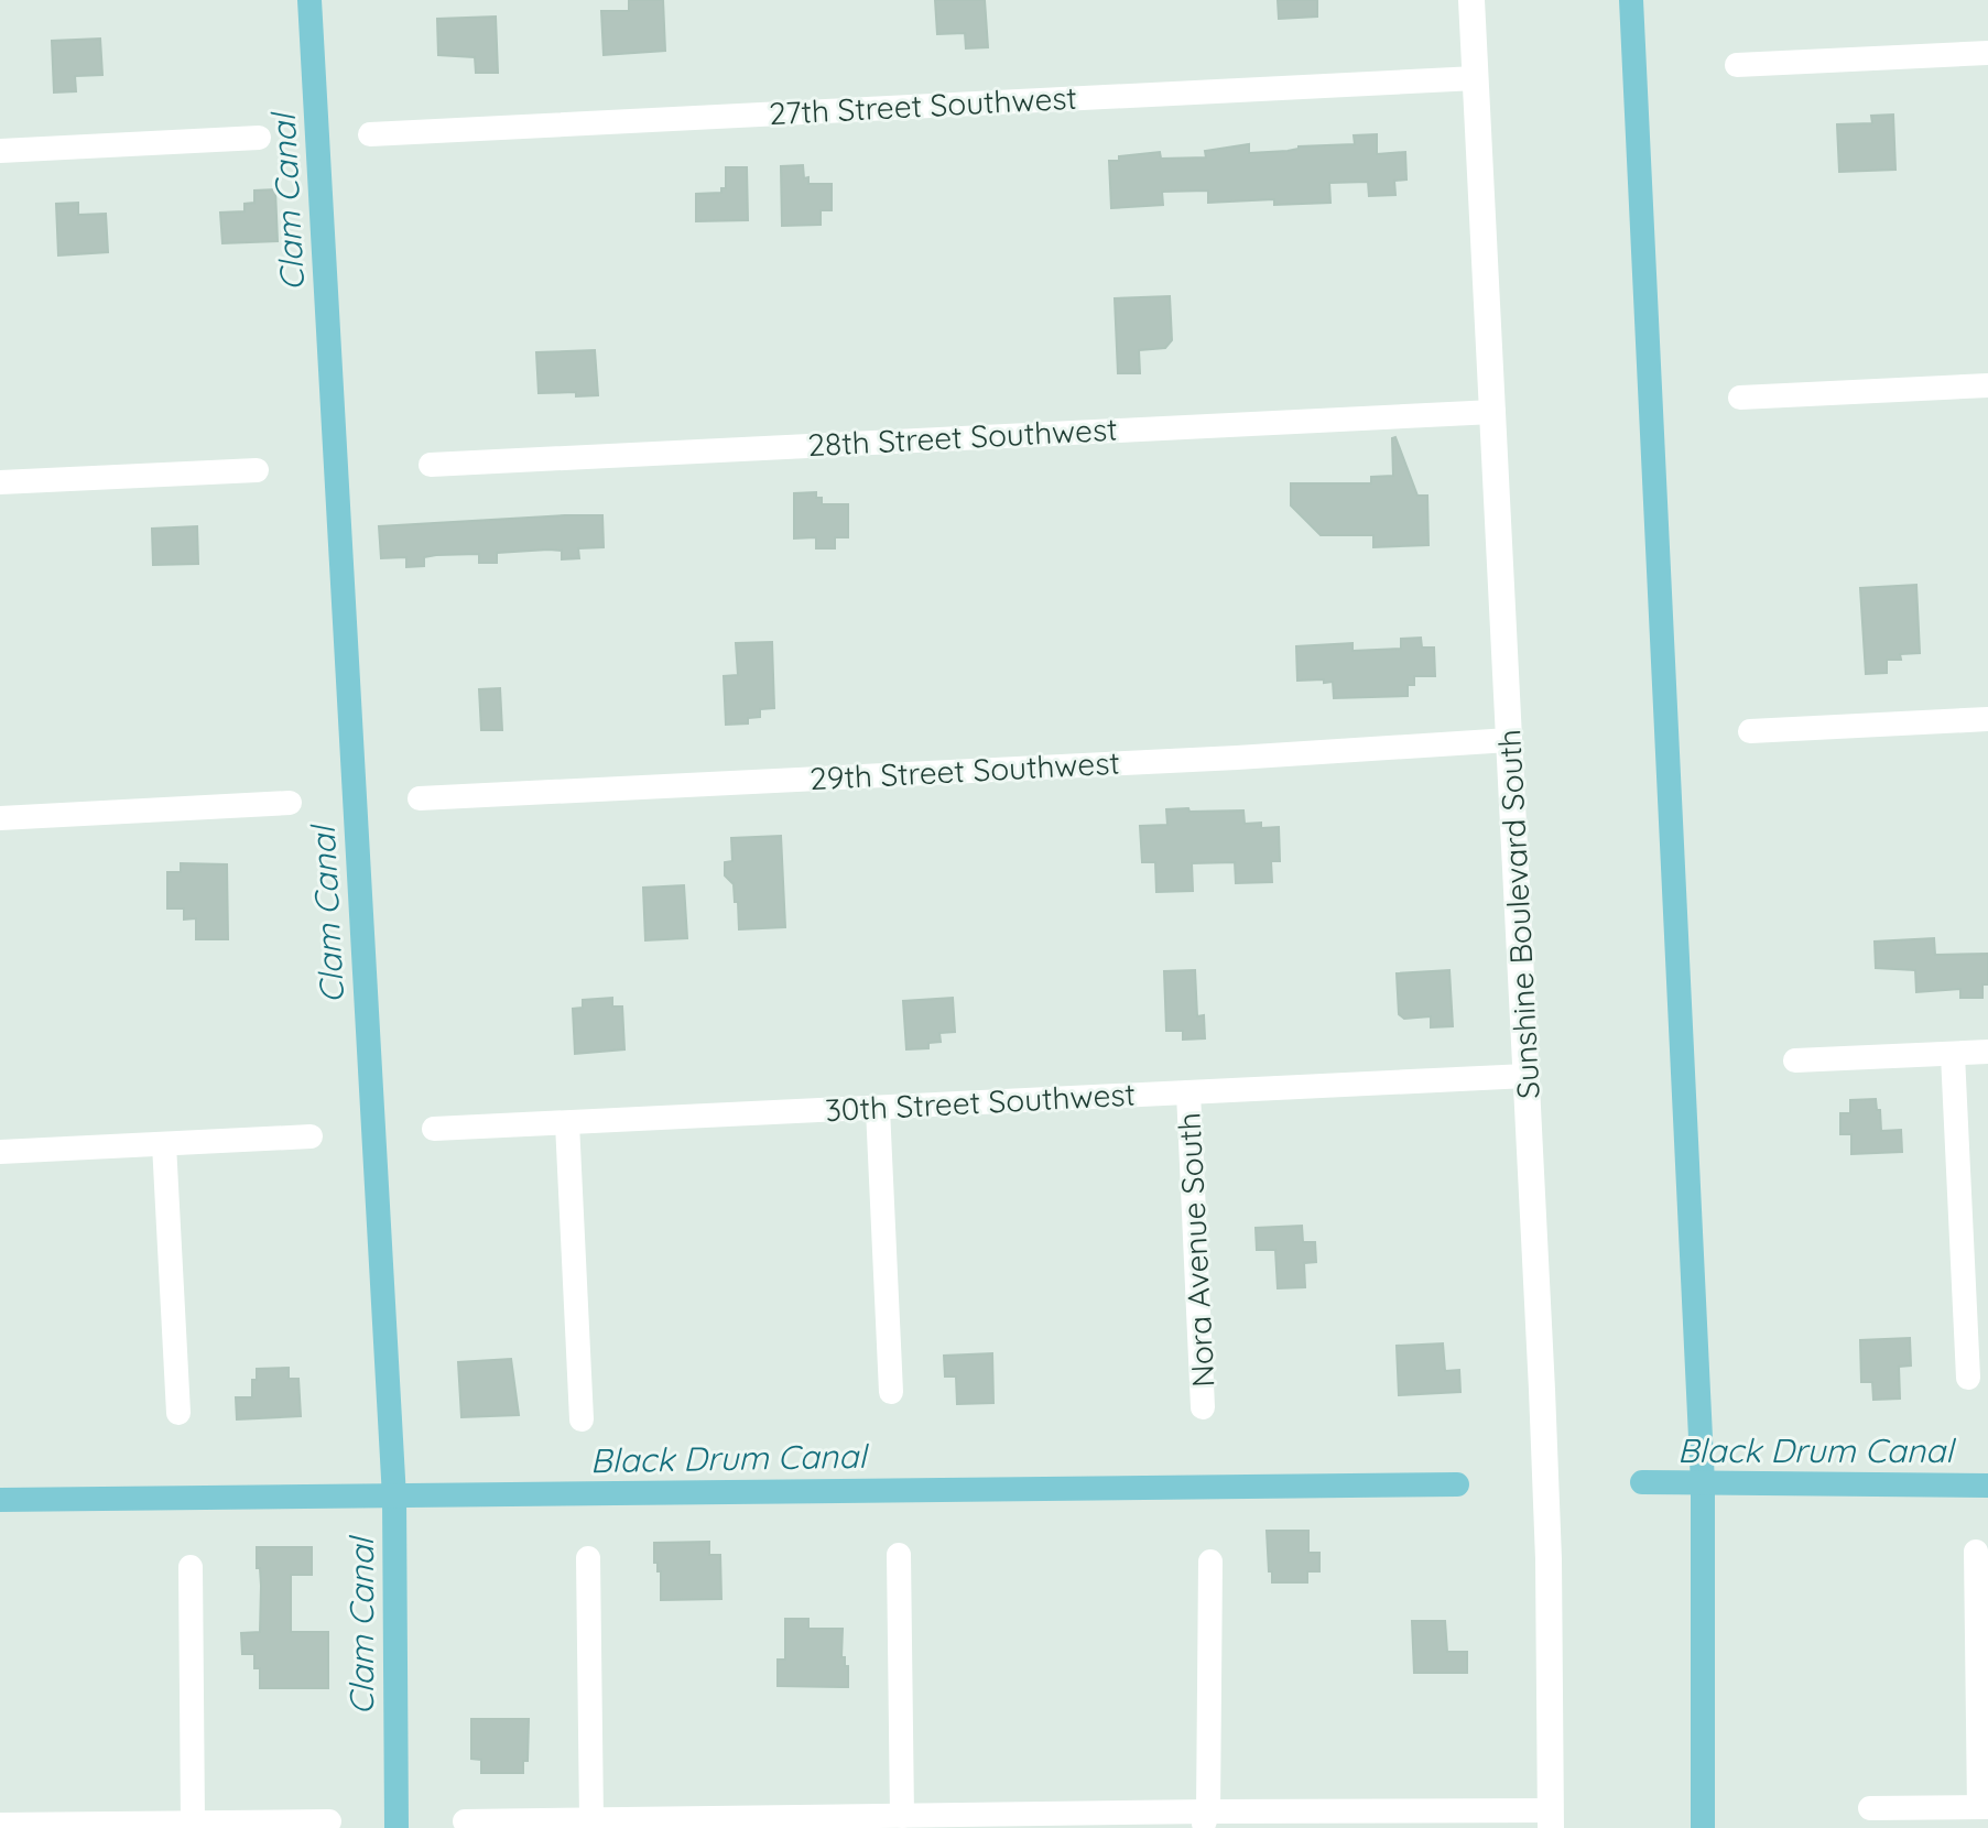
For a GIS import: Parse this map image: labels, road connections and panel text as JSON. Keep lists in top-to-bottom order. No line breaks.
{"streets":{"street":["27th Street Southwest","28th Street Southwest","29th Street Southwest","Sunshine Boulevard South","30th Street Southwest","Nora Avenue South"]},"crossings":[["27th Street Southwest","Sunshine Boulevard South"],["28th Street Southwest","Sunshine Boulevard South"],["29th Street Southwest","Sunshine Boulevard South"],["Sunshine Boulevard South","30th Street Southwest"],["30th Street Southwest","Nora Avenue South"]],"water":["Clam Canal","Black Drum Canal"]}
